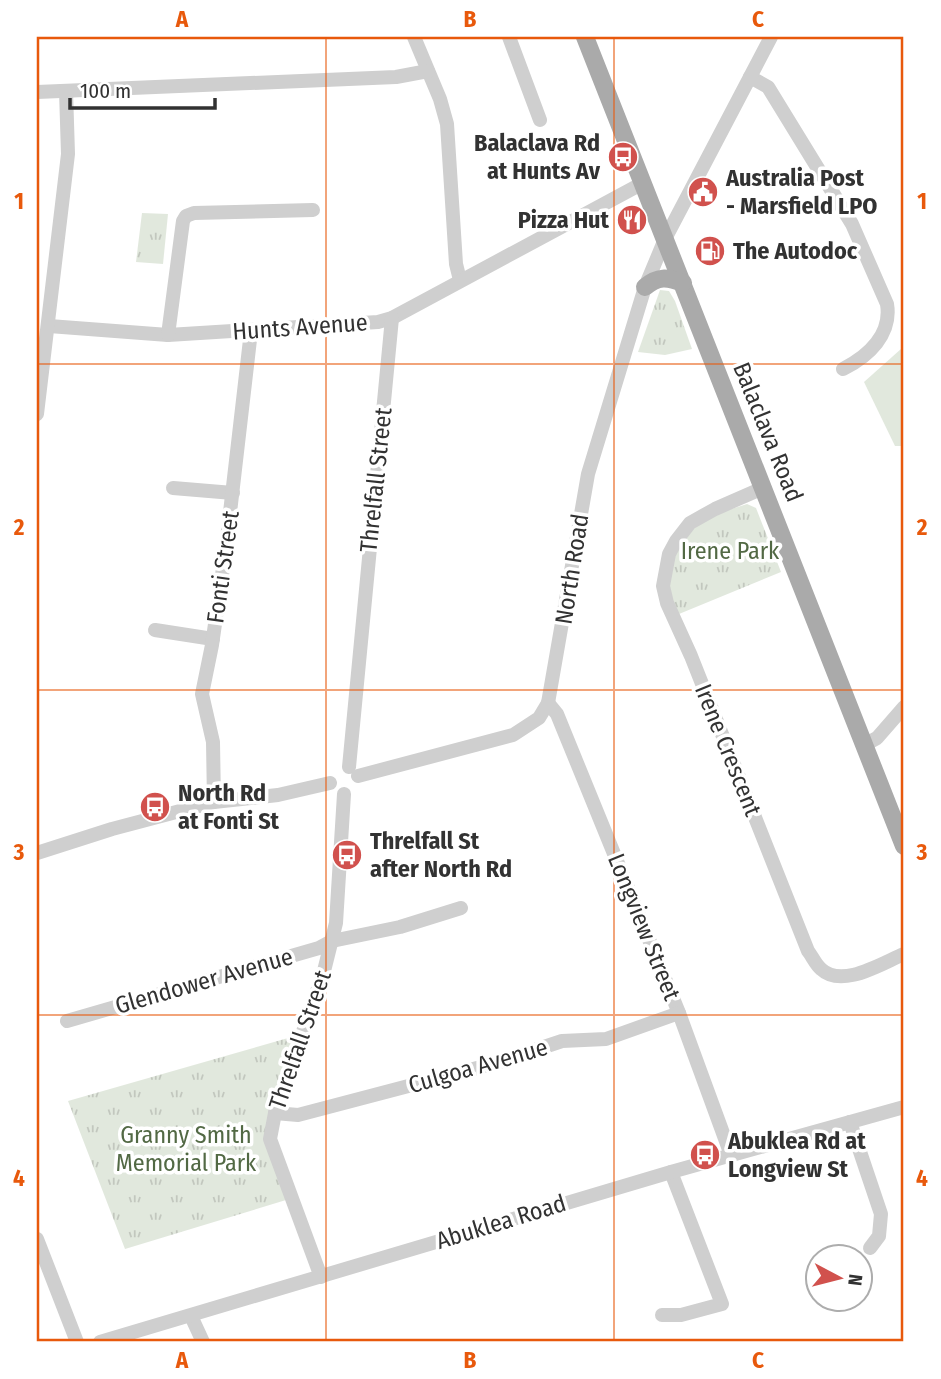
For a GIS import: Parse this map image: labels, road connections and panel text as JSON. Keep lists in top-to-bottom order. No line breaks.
{"streets":{"main road":["Balaclava Road"],"street":["Hunts Avenue","Threlfall Street","Fonti Street","North Road","Irene Crescent","Longview Street","Glendower Avenue","Culgoa Avenue","Abuklea Road"]},"crossings":[["Hunts Avenue","Balaclava Road"],["Hunts Avenue","Threlfall Street"],["Hunts Avenue","Fonti Street"],["Balaclava Road","North Road"],["Balaclava Road","Irene Crescent"],["Threlfall Street","Glendower Avenue"],["Threlfall Street","Culgoa Avenue"],["Threlfall Street","Abuklea Road"],["North Road","Longview Street"],["Longview Street","Culgoa Avenue"],["Longview Street","Abuklea Road"]],"parks":["Irene Park","Granny Smith Memorial Park"],"places":{"bus stop":["Balaclava Rd at Hunts Av","North Rd at Fonti St","Threlfall St after North Rd","Abuklea Rd at Longview St"],"public building":["Australia Post - Marsfield LPO"],"restaurant":["Pizza Hut"],"fuel station":["The Autodoc"]},"scale_bar":"100 m","north":"right","grid":{"columns":["A","B","C"],"rows":["1","2","3","4"]}}
